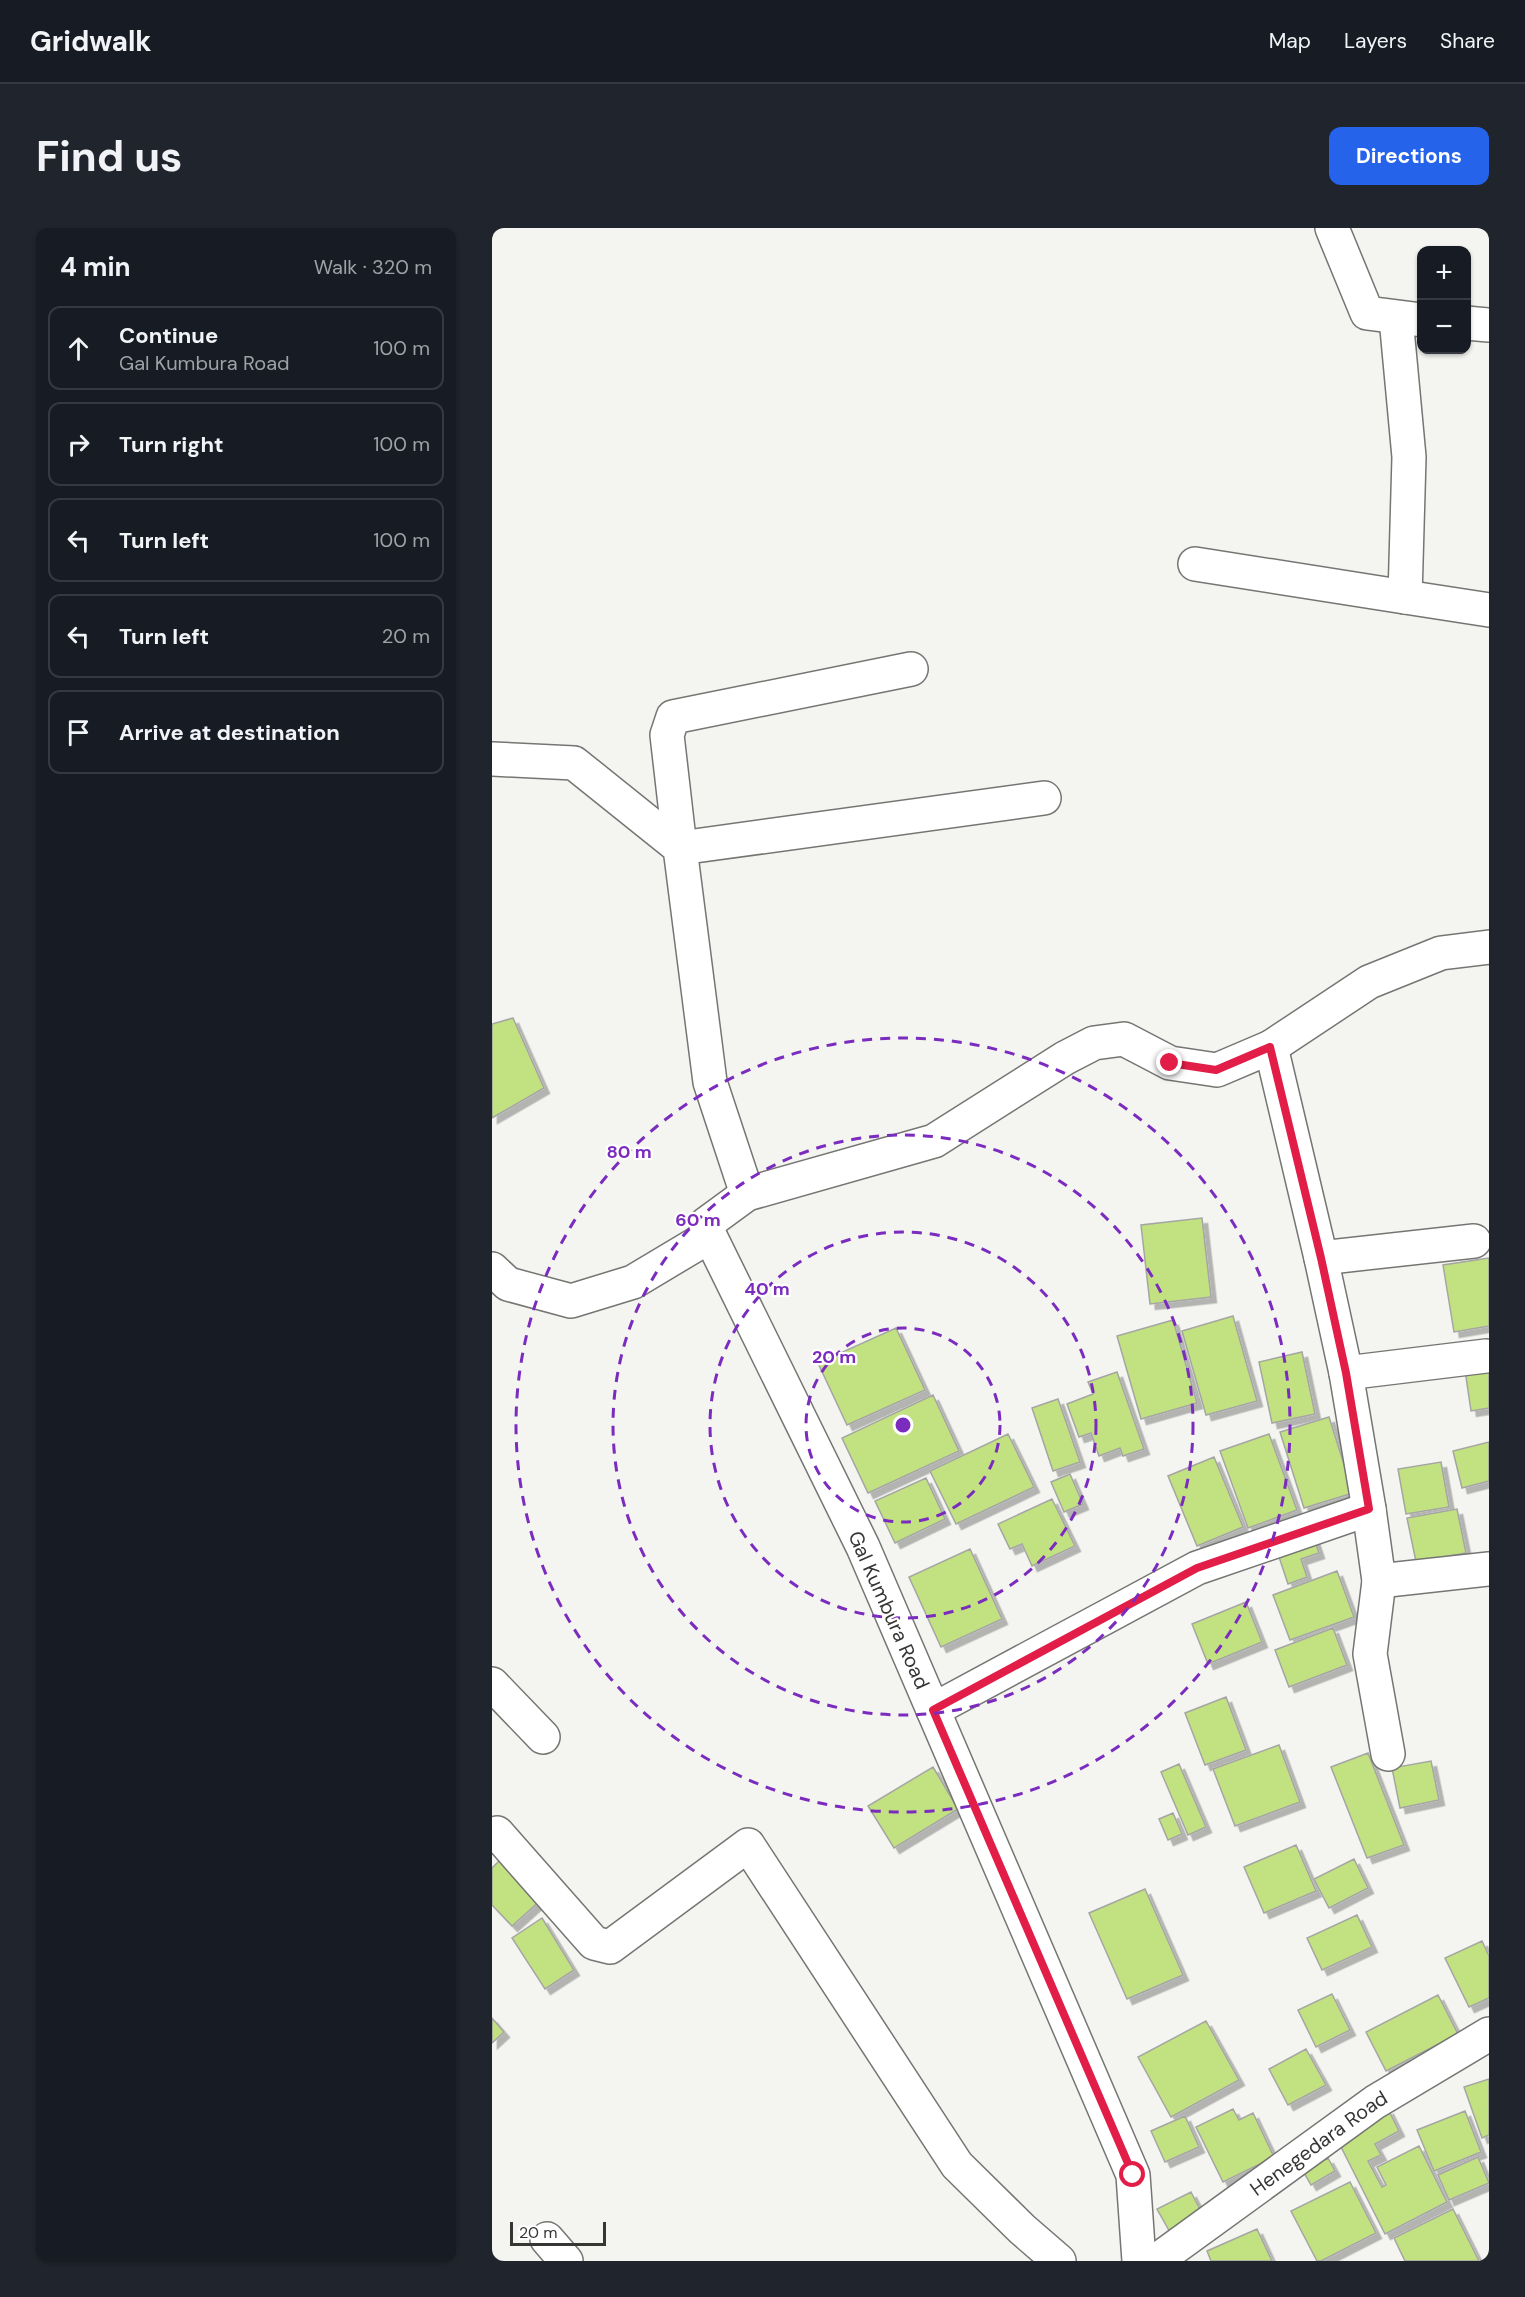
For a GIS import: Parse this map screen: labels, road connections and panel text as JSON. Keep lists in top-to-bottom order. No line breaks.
{"streets":{"street":["Gal Kumbura Road","Henegedara Road"]},"scale_bar":"20 m","page":{"header":"Gridwalk","nav":["Map","Layers","Share"],"buttons":"Directions","title":"Find us","heading":["4 min","Walk · 320 m"],"map_buttons":["+","−"],"list":[["Continue","Gal Kumbura Road","100 m"],["Turn right","100 m"],["Turn left","100 m"],["Turn left","20 m"],"Arrive at destination"],"scale":"20 m"},"rings":["80 m","60 m","40 m","20 m"]}
